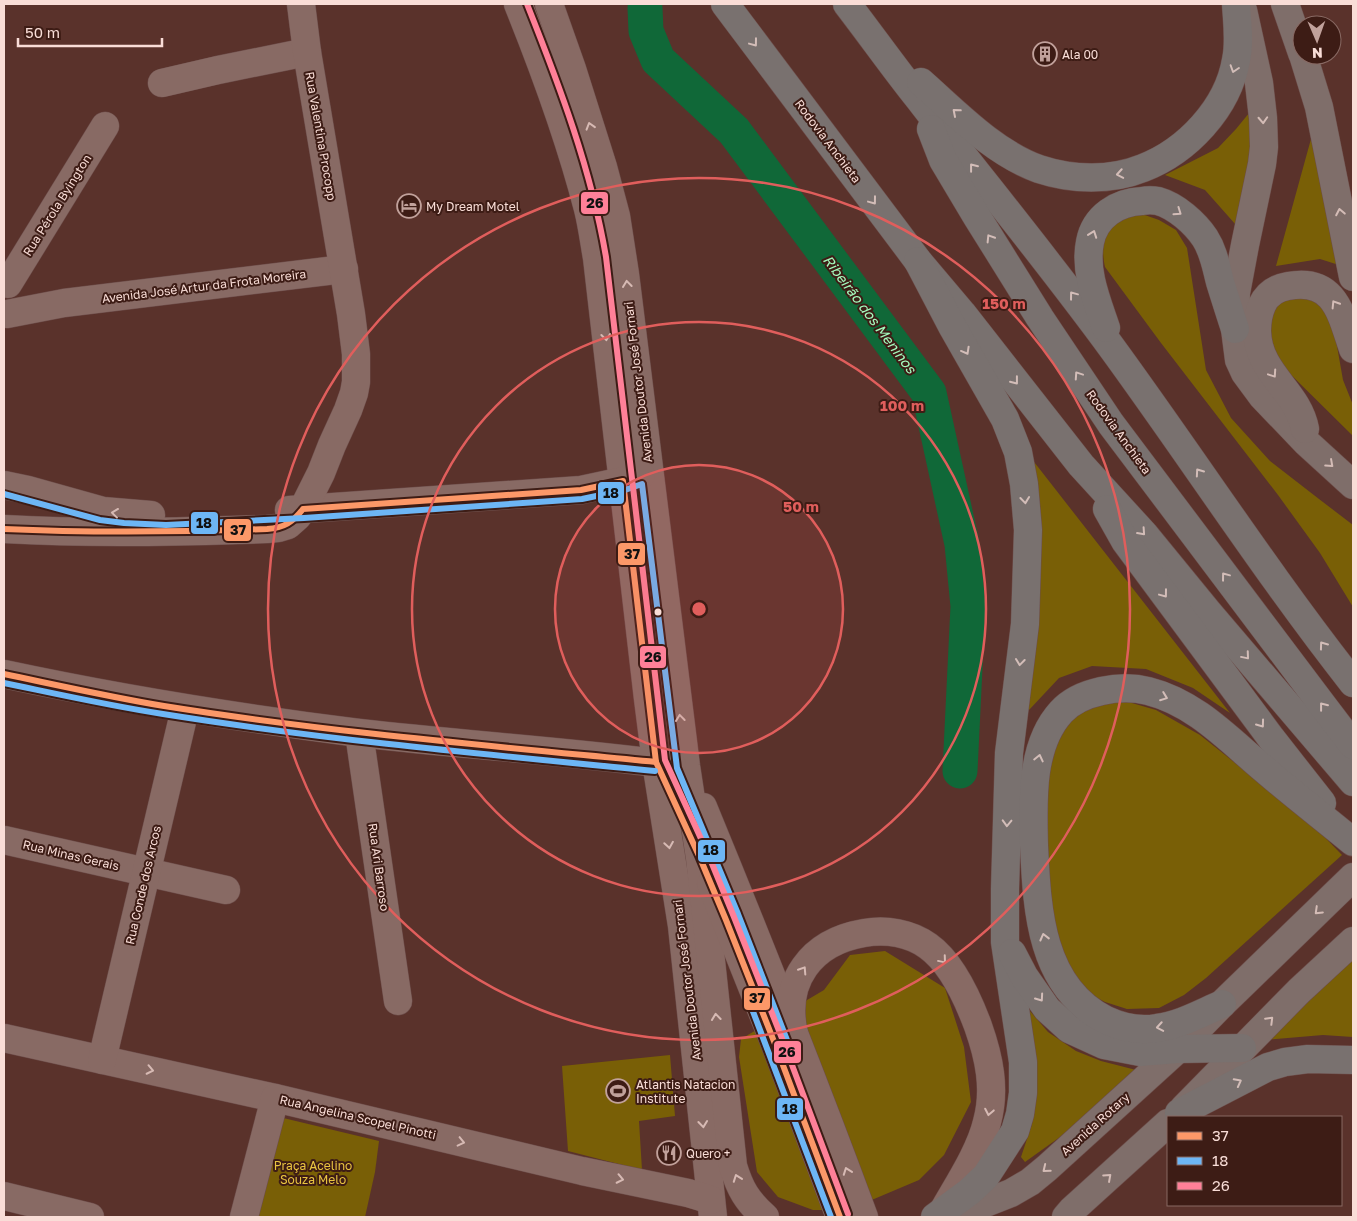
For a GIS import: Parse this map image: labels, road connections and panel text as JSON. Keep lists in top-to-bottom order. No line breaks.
{"streets":{"highway":["Rodovia Anchieta"],"main road":["Avenida Rotary"],"street":["Rua Valentina Procopp","Rua Pérola Byington","Avenida José Artur da Frota Moreira","Avenida Doutor José Fornari","Rua Minas Gerais","Rua Ari Barroso","Rua Conde dos Arcos","Rua Angelina Scopel Pinotti"]},"crossings":[["Rua Valentina Procopp","Avenida José Artur da Frota Moreira"],["Rua Pérola Byington","Avenida José Artur da Frota Moreira"],["Avenida Doutor José Fornari","Rua Angelina Scopel Pinotti"],["Rua Minas Gerais","Rua Conde dos Arcos"],["Rua Conde dos Arcos","Rua Angelina Scopel Pinotti"]],"one_way":["Rua Angelina Scopel Pinotti"],"water":["Ribeirão dos Meninos"],"parks":["Praça Acelino Souza Melo"],"places":{"building":["Ala 00"],"hotel":["My Dream Motel"],"sports":["Atlantis Natacion Institute"],"restaurant":["Quero +"]},"lines":["transit line 26","transit line 37","transit line 18"],"legend":["37","18","26"],"scale_bar":"50 m","north":"bottom","rings":["150 m","100 m","50 m"]}
